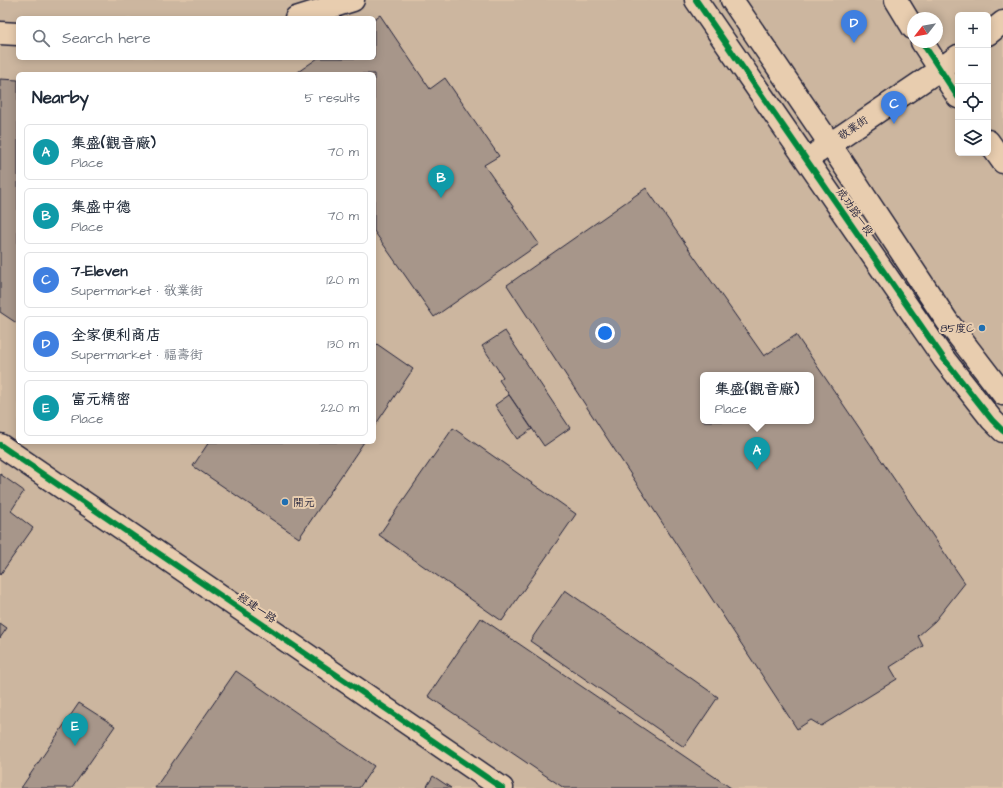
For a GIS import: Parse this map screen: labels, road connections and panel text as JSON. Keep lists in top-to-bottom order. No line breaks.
{"streets":{"street":["敬業街","成功路一段","經建一路"]},"crossings":[["敬業街","成功路一段"]],"places":["85度C","開元"],"north":"bottom left","page":{"pins":["D","C","B","A","E"],"map_buttons":["+","−"],"search":"Search here","heading":["Nearby","5 results"],"list":[{"mark":"A","name":"集盛(觀音廠)","note":"Place","value":"70 m"},{"mark":"B","name":"集盛中德","note":"Place","value":"70 m"},{"mark":"C","name":"7-Eleven","note":"Supermarket · 敬業街","value":"120 m"},{"mark":"D","name":"全家便利商店","note":"Supermarket · 福壽街","value":"130 m"},{"mark":"E","name":"富元精密","note":"Place","value":"220 m"}],"popup":["集盛(觀音廠)","Place"]}}
